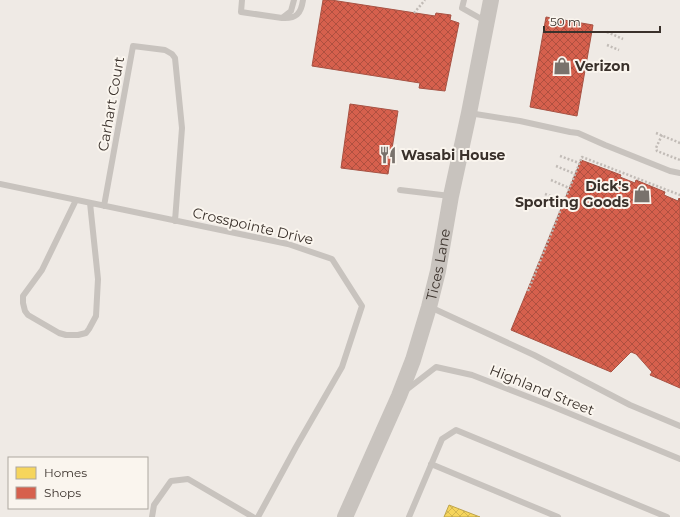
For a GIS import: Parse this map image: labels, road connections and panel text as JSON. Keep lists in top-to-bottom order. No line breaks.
{"streets":{"street":["Tices Lane"],"lane":["Carhart Court","Crosspointe Drive","Highland Street"]},"crossings":[["Carhart Court","Crosspointe Drive"],["Tices Lane","Highland Street"]],"places":{"shop":["Verizon","Dick's Sporting Goods"],"restaurant":["Wasabi House"]},"legend":["Homes","Shops"],"scale_bar":"50 m"}
